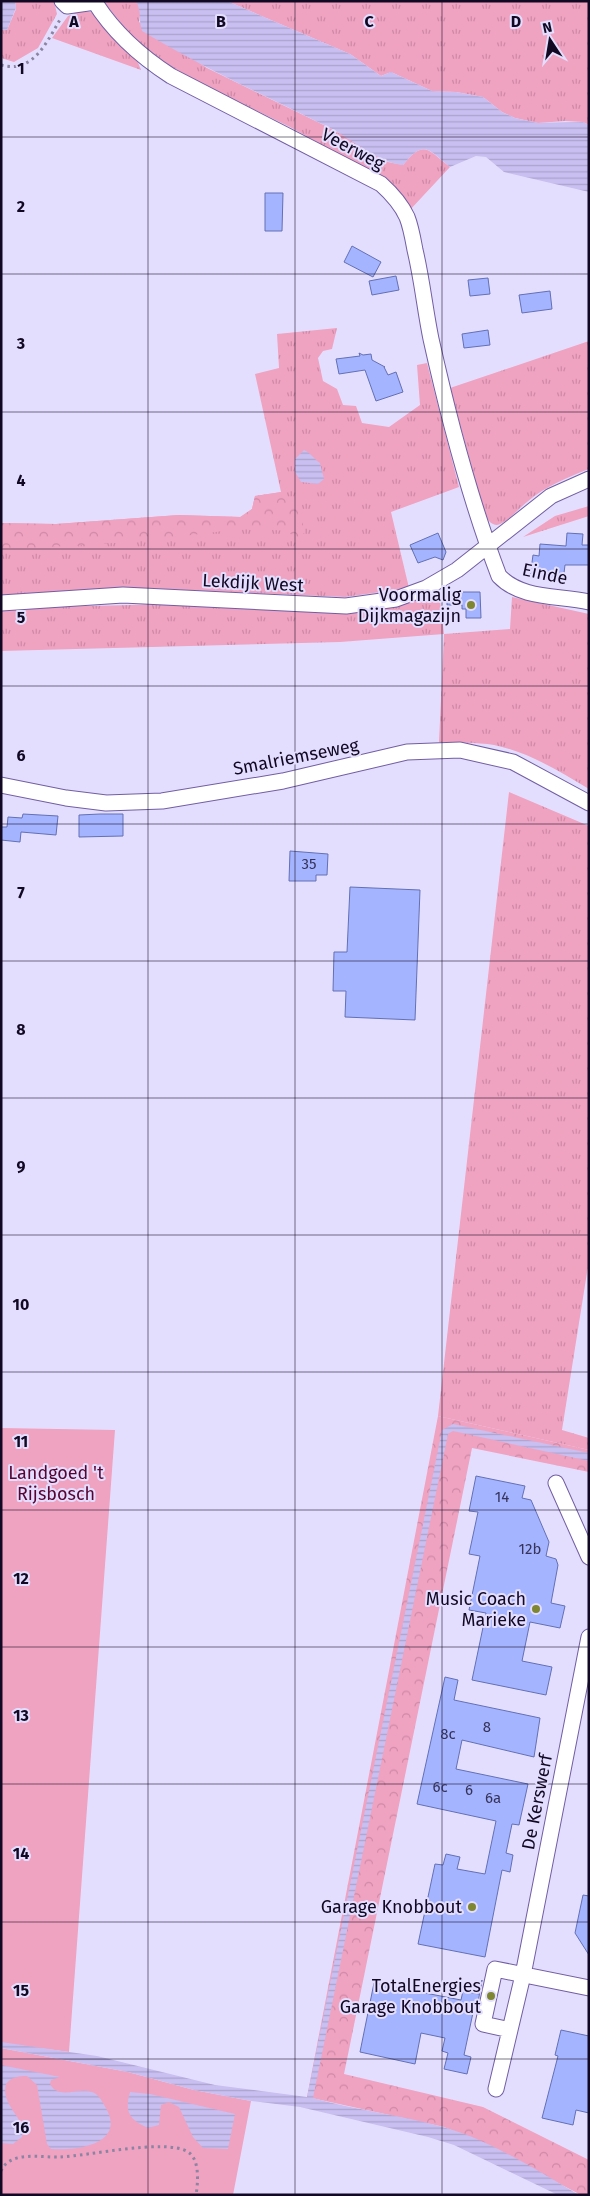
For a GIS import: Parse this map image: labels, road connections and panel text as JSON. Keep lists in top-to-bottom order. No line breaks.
{"streets":{"street":["Veerweg","Einde","Lekdijk West","Smalriemseweg","De Kerswerf"]},"crossings":[["Veerweg","Einde"],["Veerweg","Lekdijk West"],["Einde","Lekdijk West"]],"parks":["Landgoed 't Rijsbosch"],"places":["Voormalig Dijkmagazijn","Music Coach Marieke","Garage Knobbout","TotalEnergies Garage Knobbout"],"house_numbers":["35","14","12b","8","8c","6c","6","6a"],"north":"top","grid":{"columns":["A","B","C","D"],"rows":["1","2","3","4","5","6","7","8","9","10","11","12","13","14","15","16"]}}
